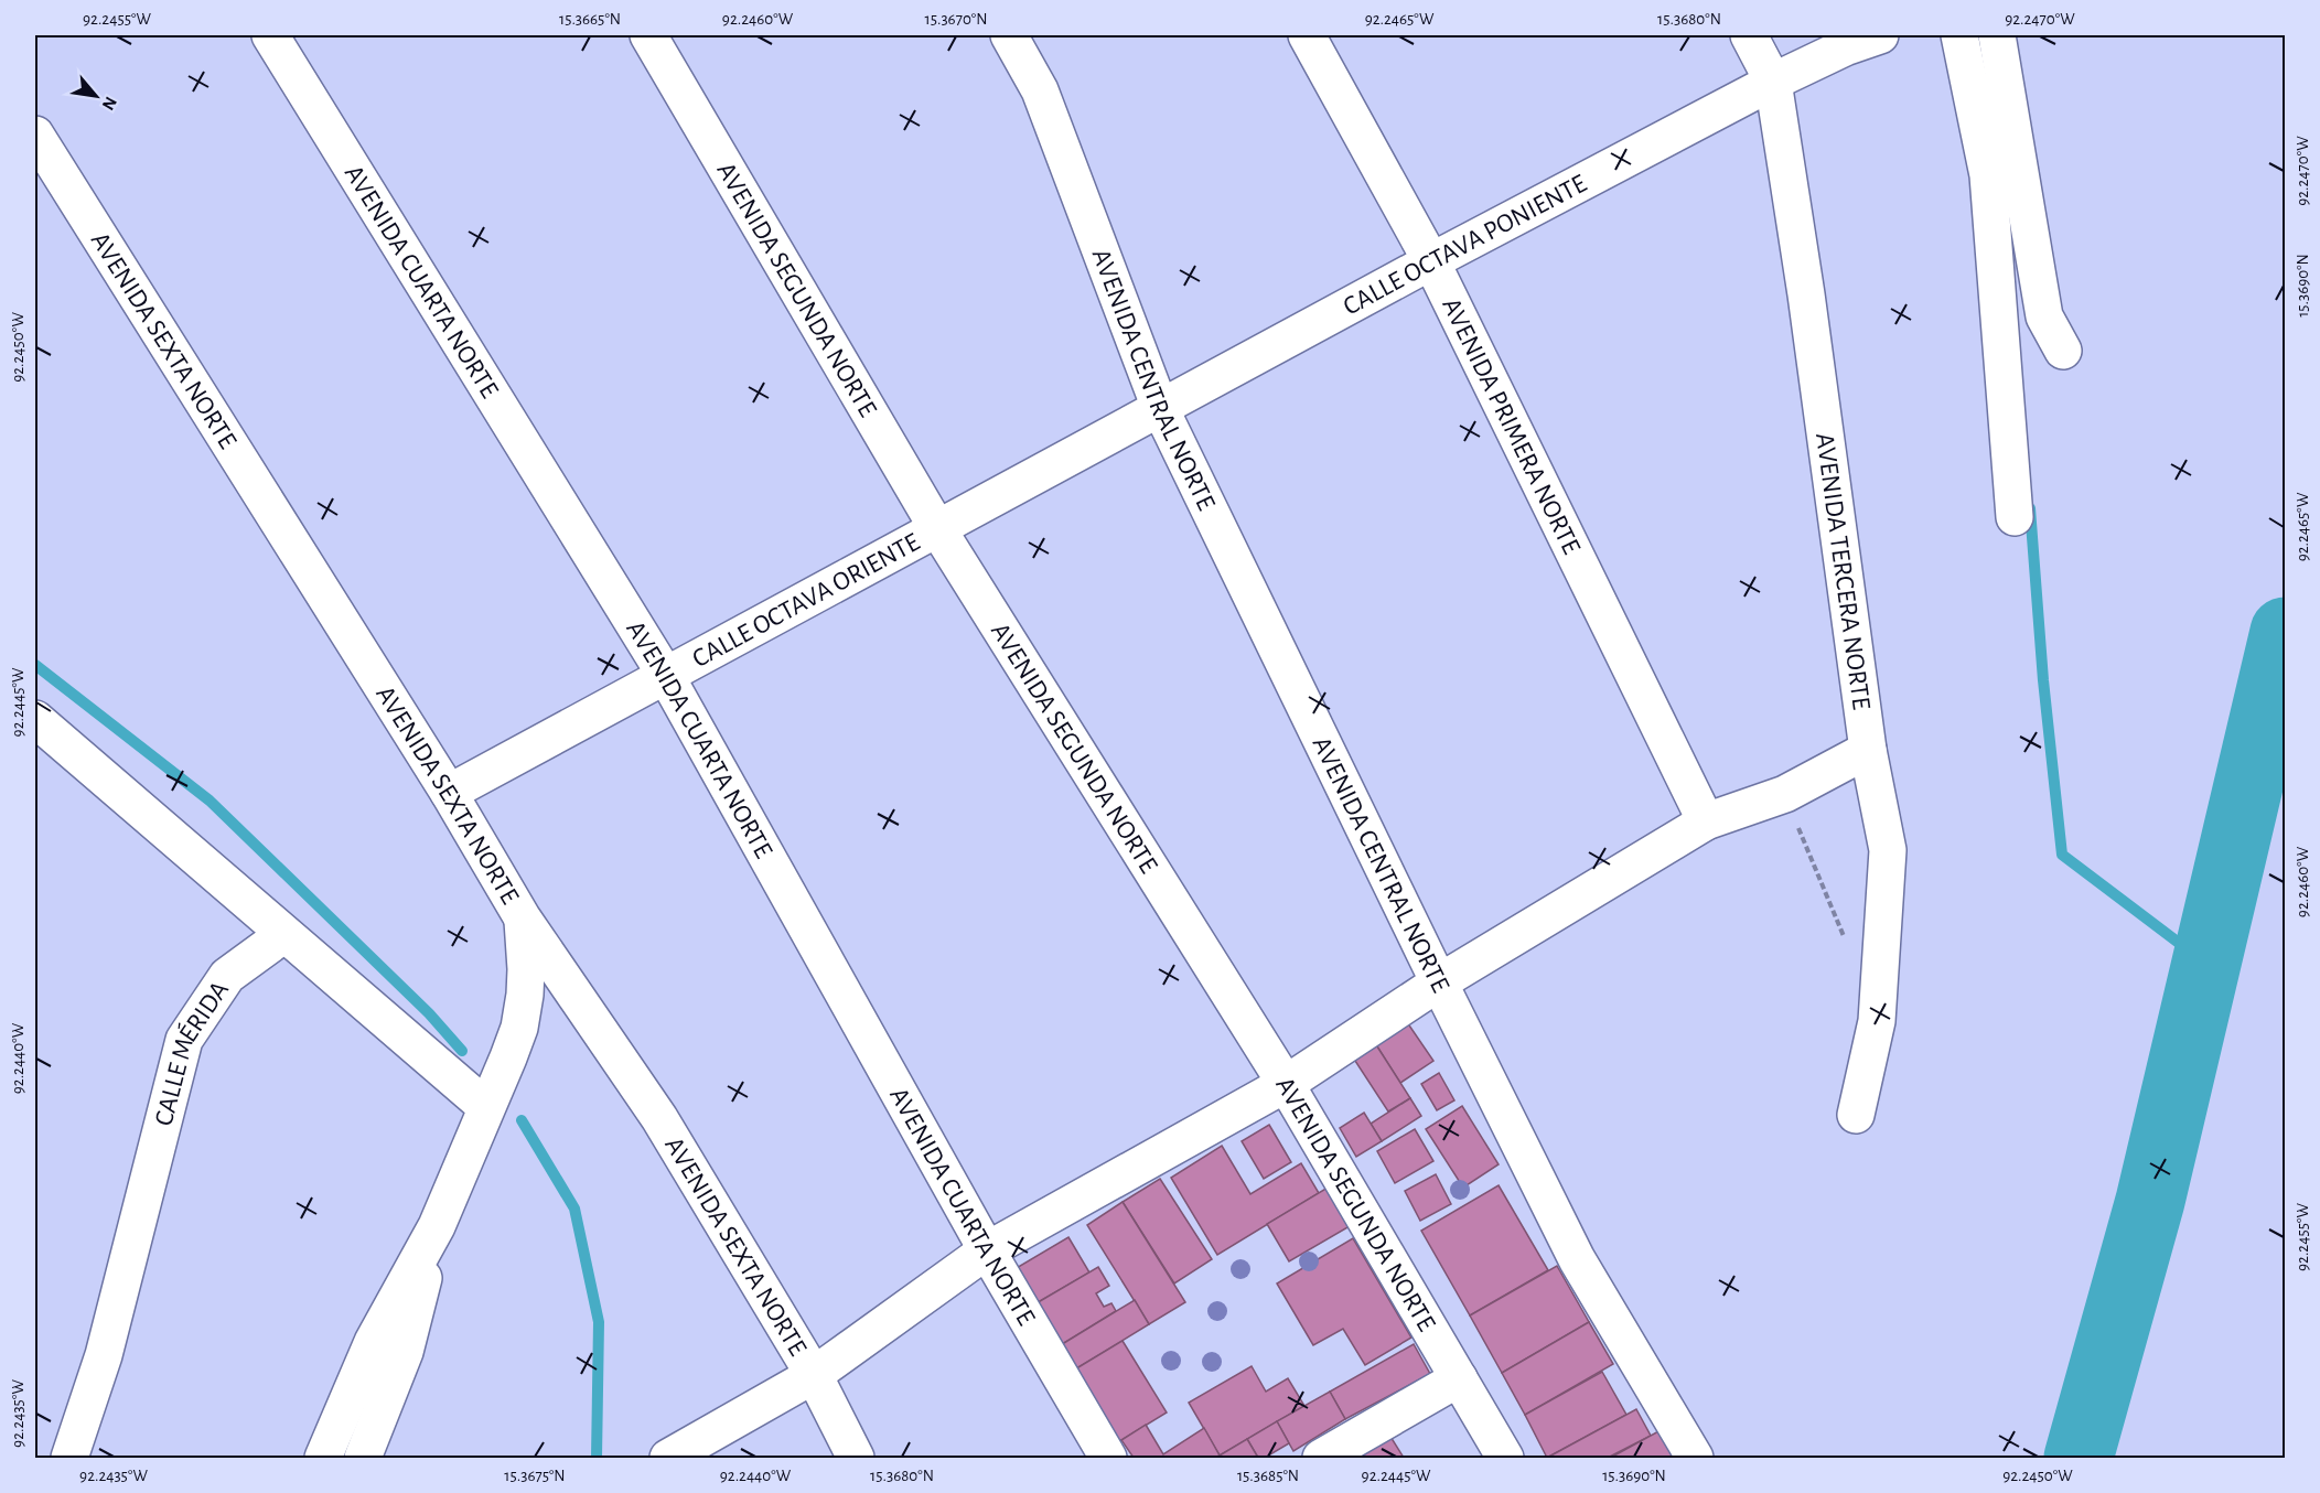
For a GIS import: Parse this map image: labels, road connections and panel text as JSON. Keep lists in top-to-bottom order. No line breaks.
{"streets":{"street":["CALLE OCTAVA PONIENTE","AVENIDA CUARTA NORTE","AVENIDA SEGUNDA NORTE","AVENIDA SEXTA NORTE","AVENIDA CENTRAL NORTE","AVENIDA PRIMERA NORTE","AVENIDA TERCERA NORTE","CALLE OCTAVA ORIENTE","CALLE MÉRIDA"]},"crossings":[["CALLE OCTAVA PONIENTE","AVENIDA CENTRAL NORTE"],["CALLE OCTAVA PONIENTE","AVENIDA PRIMERA NORTE"],["CALLE OCTAVA PONIENTE","AVENIDA TERCERA NORTE"],["CALLE OCTAVA PONIENTE","CALLE OCTAVA ORIENTE"],["AVENIDA CUARTA NORTE","CALLE OCTAVA ORIENTE"],["AVENIDA SEGUNDA NORTE","CALLE OCTAVA ORIENTE"],["AVENIDA SEXTA NORTE","CALLE OCTAVA ORIENTE"],["AVENIDA CENTRAL NORTE","CALLE OCTAVA ORIENTE"]],"north":"bottom right","coordinates":["92.2455°W","15.3665°N","92.2460°W","15.3670°N","92.2465°W","15.3680°N","92.2470°W","15.3690°N","92.2450°W","92.2445°W","92.2440°W","92.2435°W","15.3675°N","15.3685°N"]}
